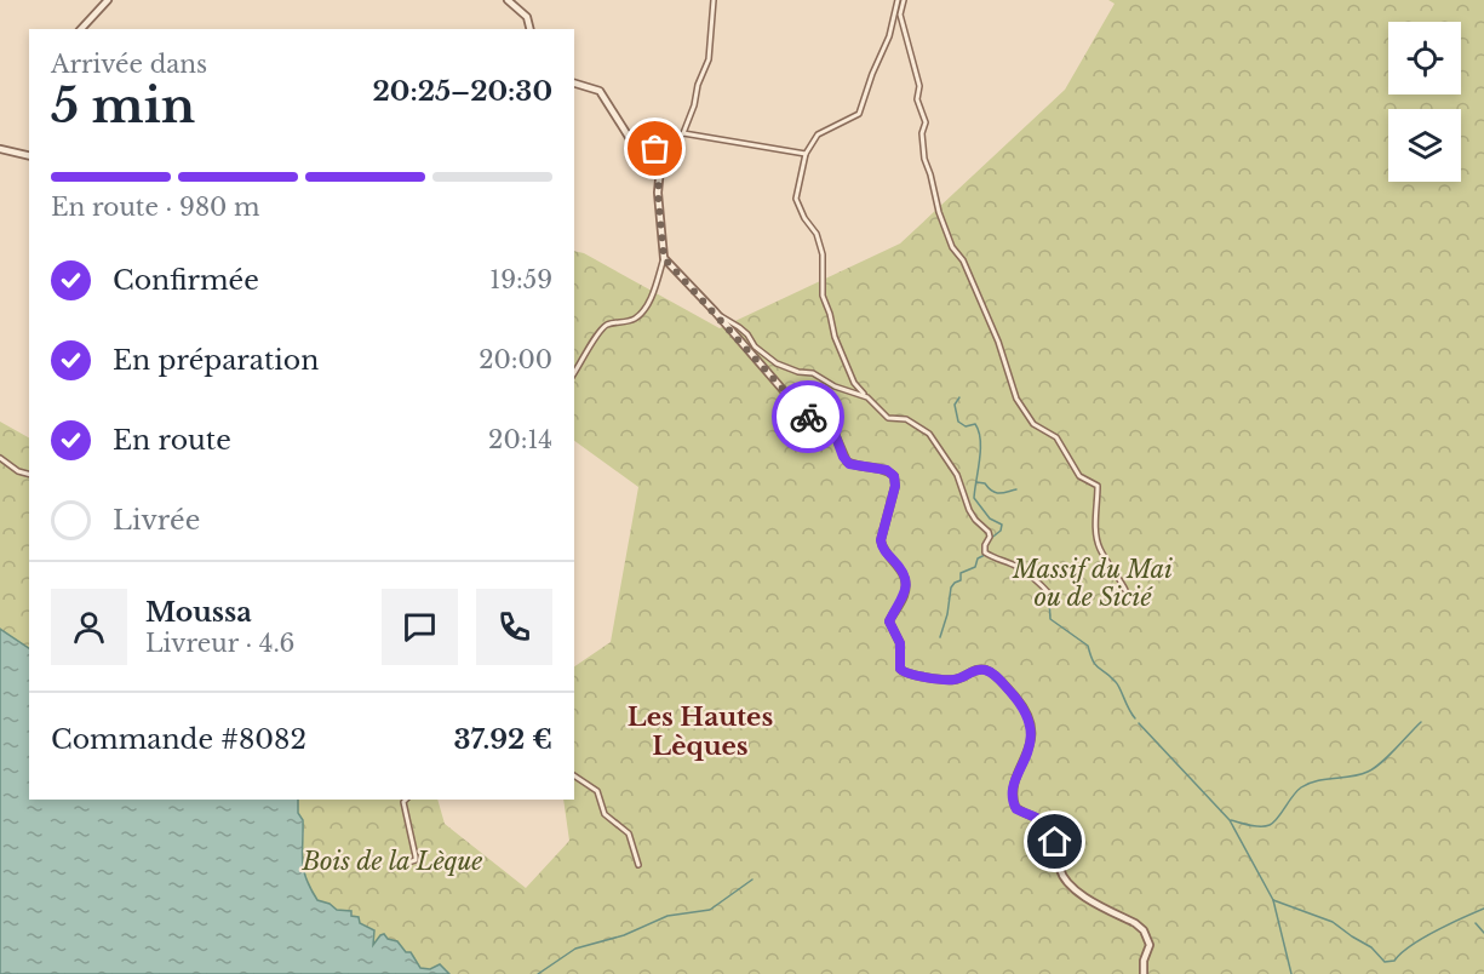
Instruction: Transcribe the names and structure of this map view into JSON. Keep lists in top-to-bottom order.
{
  "districts": ["Les Hautes Lèques"],
  "parks": ["Massif du Mai ou de Sicié", "Bois de la Lèque"],
  "page": {
    "heading": ["5 min", "Arrivée dans", "20:25–20:30"],
    "panel": [
      "Moussa",
      "Livreur · 4.6",
      "Commande #8082",
      "37.92 €"
    ],
    "bar": "En route · 980 m",
    "list": [
      ["Confirmée", "19:59"],
      ["En préparation", "20:00"],
      ["En route", "20:14"],
      "Livrée"
    ]
  }
}
